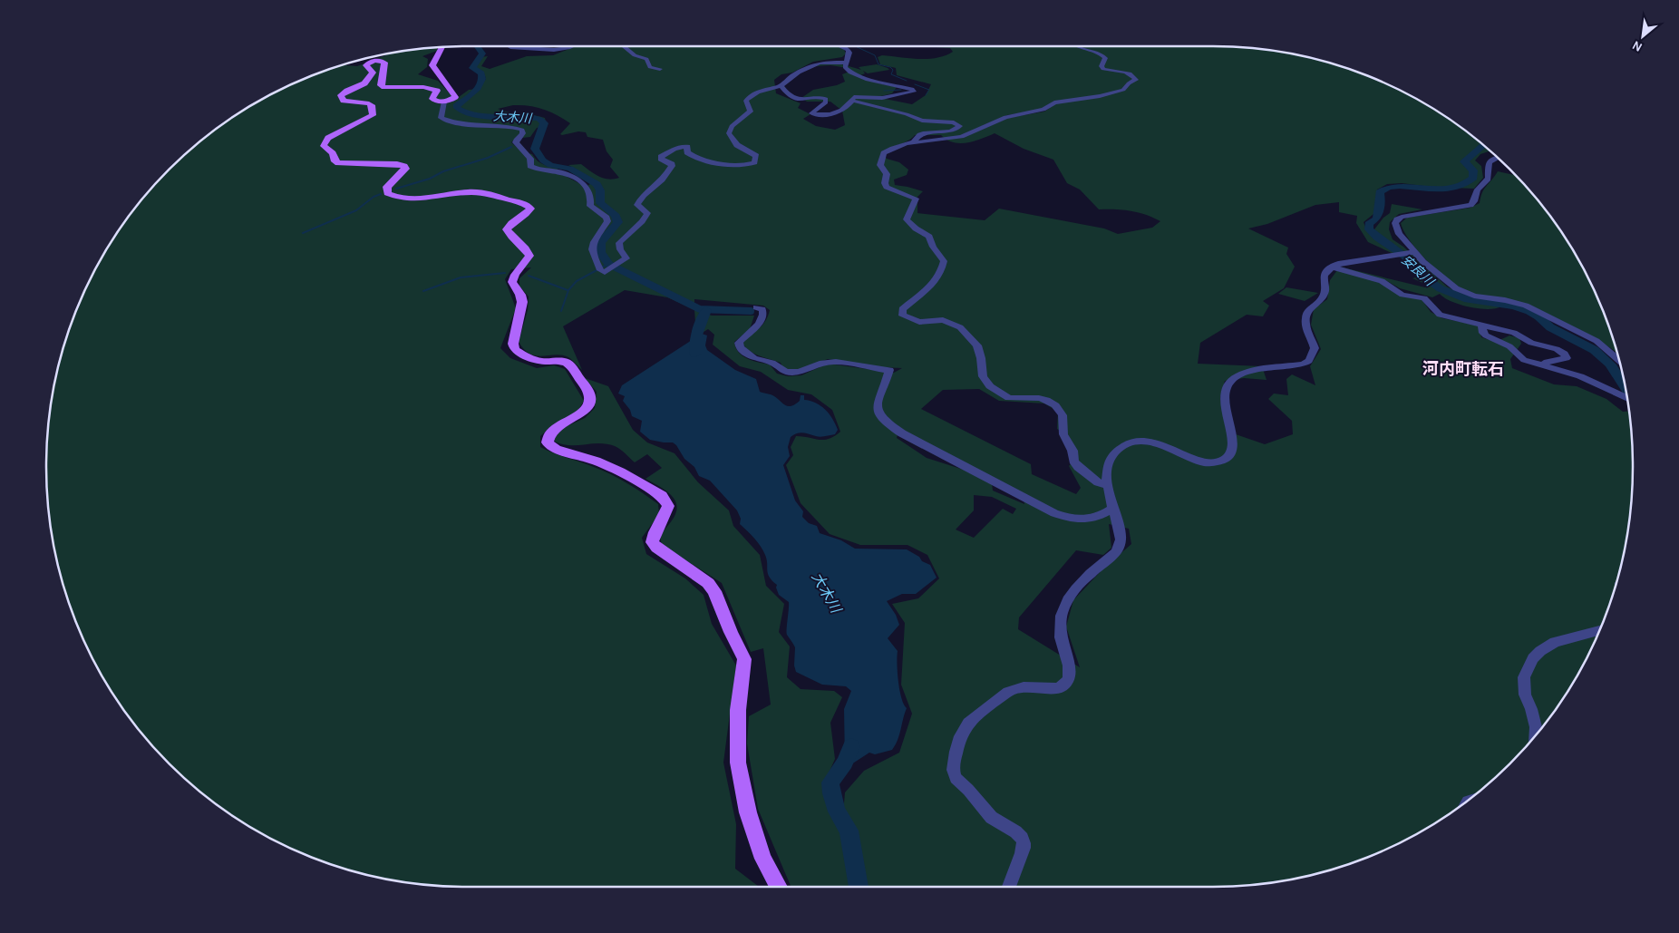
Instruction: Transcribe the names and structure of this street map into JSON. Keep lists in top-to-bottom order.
{
  "districts": ["河内町転石"],
  "water": ["大木川", "安良川"],
  "north": "bottom left"
}
